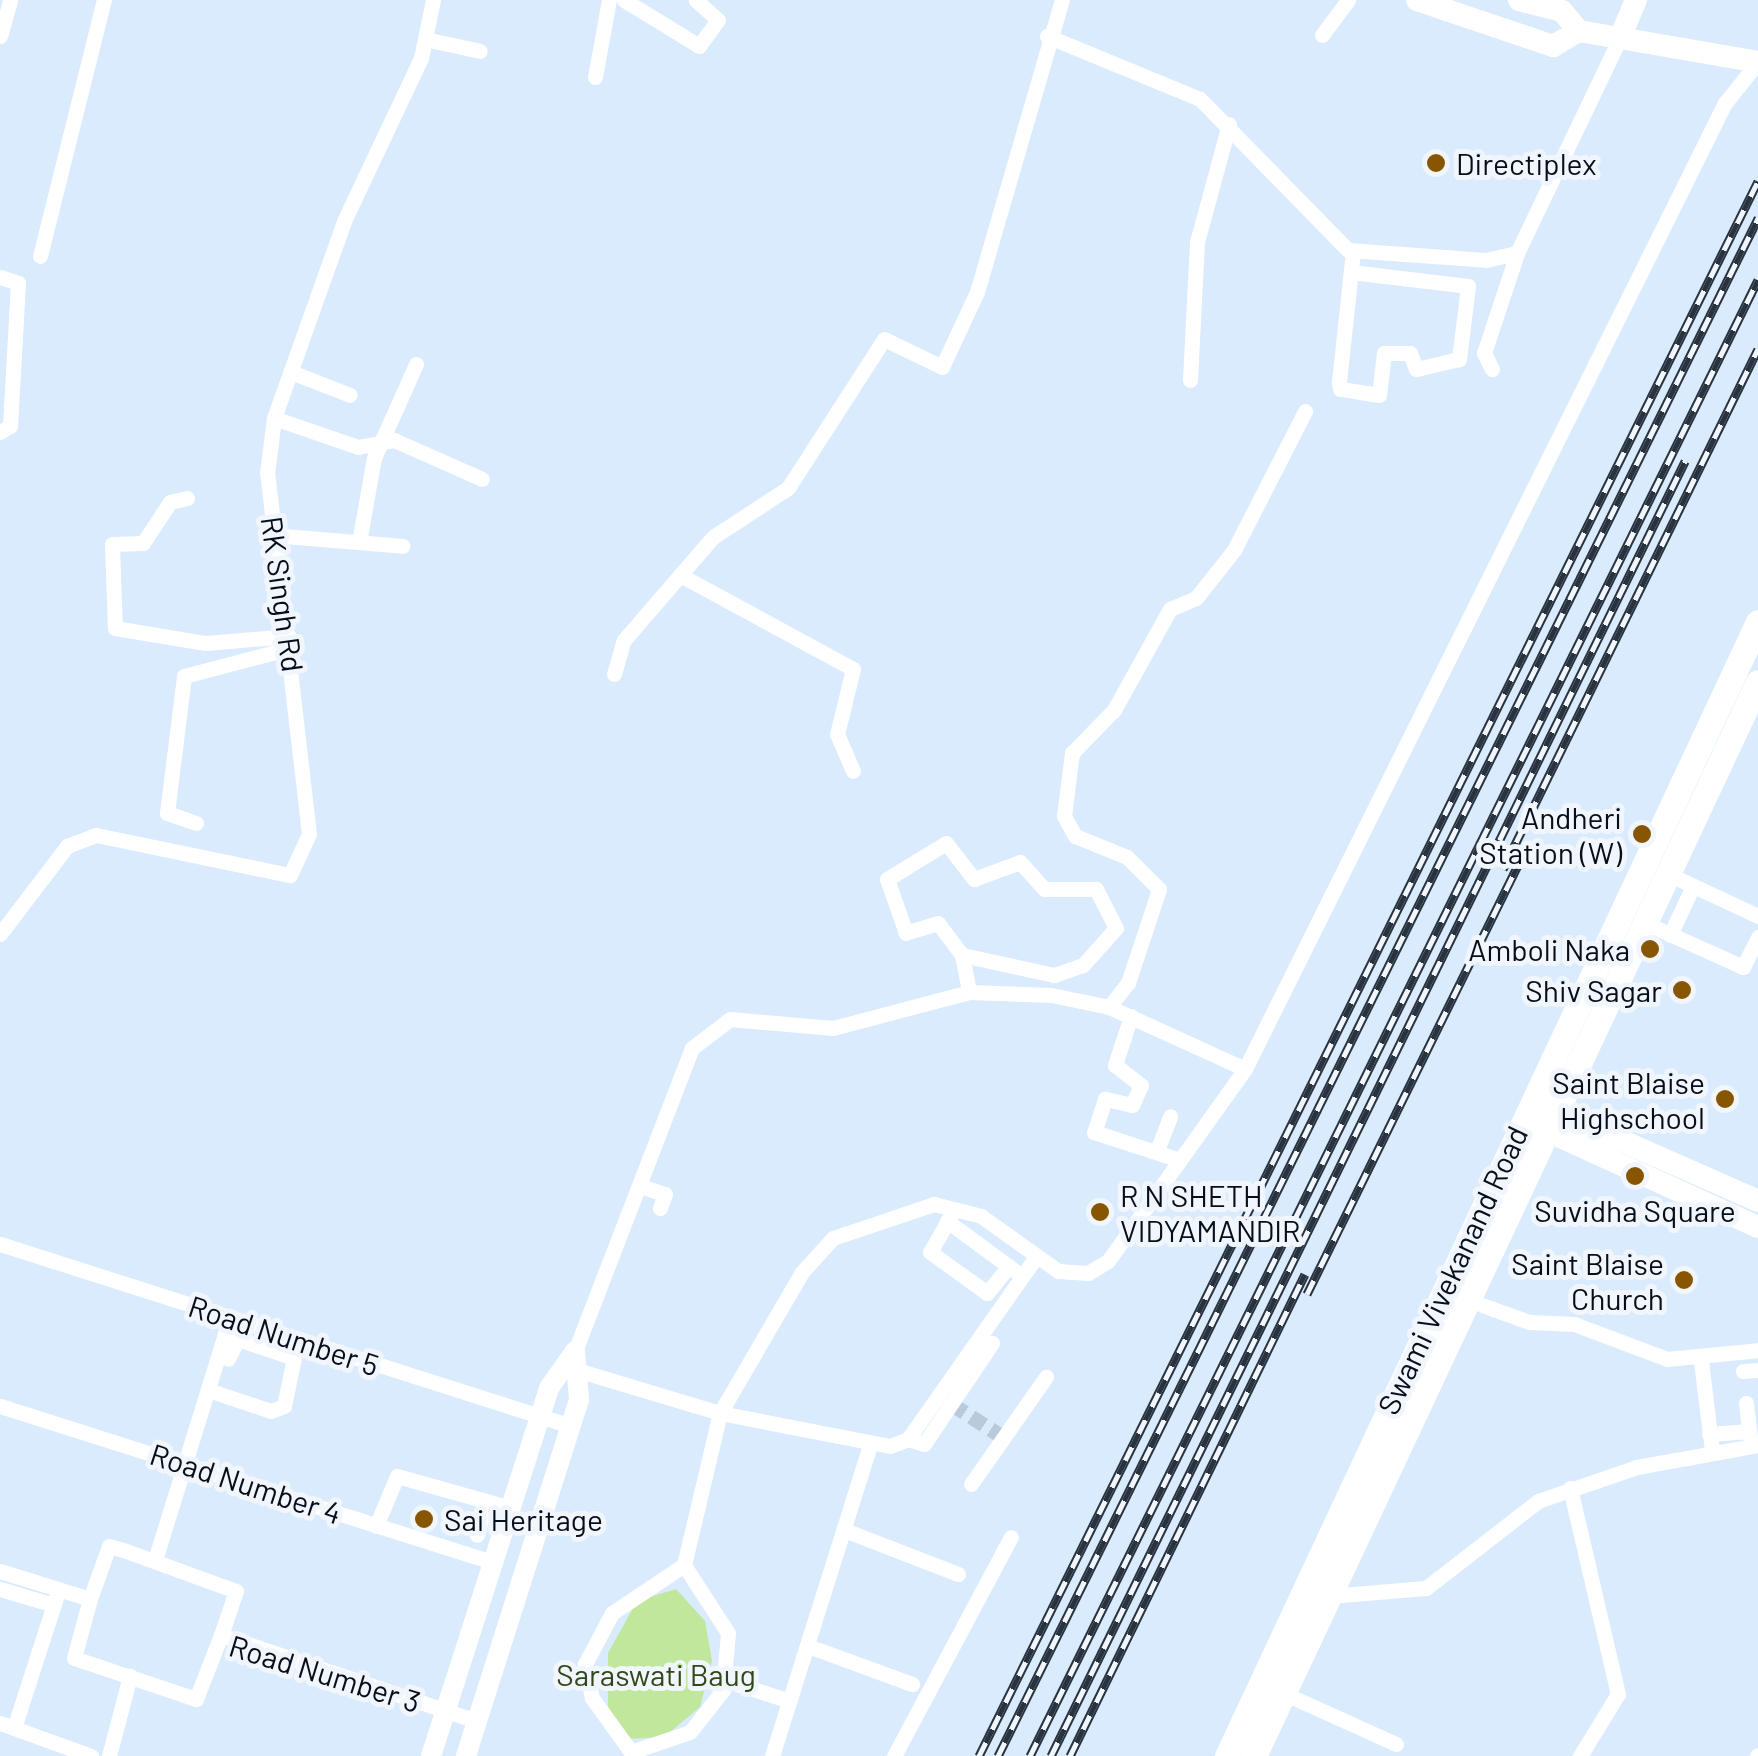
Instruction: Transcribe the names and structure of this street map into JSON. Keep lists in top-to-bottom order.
{
  "streets": {
    "main road": ["Swami Vivekanand Road"],
    "street": [
      "RK Singh Rd",
      "Road Number 5",
      "Road Number 4",
      "Road Number 3"
    ]
  },
  "parks": ["Saraswati Baug"],
  "places": [
    "Directiplex",
    "Andheri Station (W)",
    "Amboli Naka",
    "Shiv Sagar",
    "Saint Blaise Highschool",
    "Suvidha Square",
    "R N SHETH VIDYAMANDIR",
    "Saint Blaise Church",
    "Sai Heritage"
  ]
}
